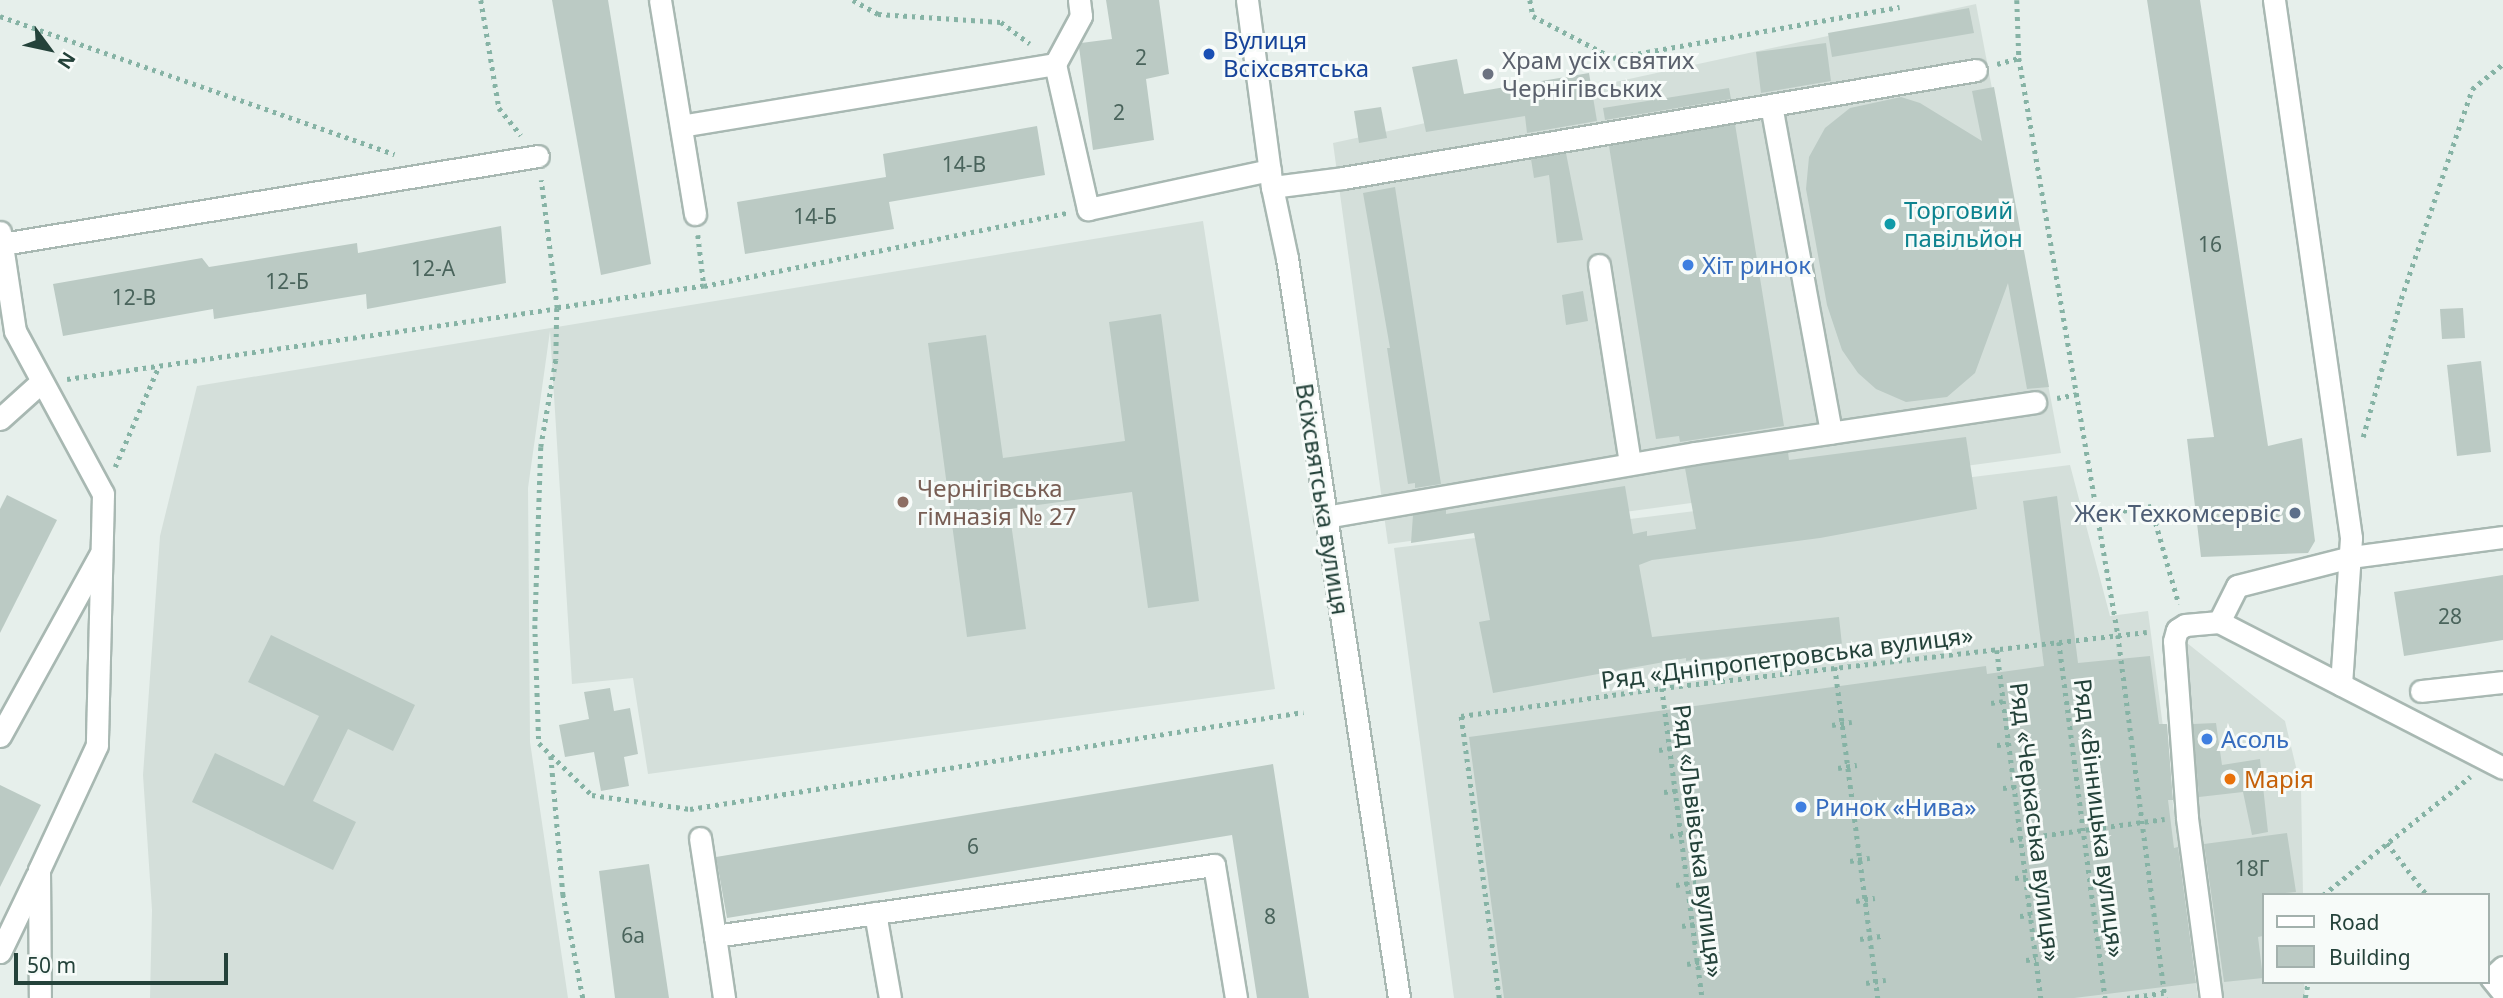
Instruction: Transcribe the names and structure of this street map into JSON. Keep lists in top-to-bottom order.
{
  "streets": {
    "street": ["Всіхсвятська вулиця"],
    "path": [
      "Ряд «Дніпропетровська вулиця»",
      "Ряд «Вінницька вулиця»",
      "Ряд «Черкаська вулиця»",
      "Ряд «Львівська вулиця»"
    ]
  },
  "crossings": [
    ["Ряд «Дніпропетровська вулиця»", "Ряд «Вінницька вулиця»"],
    ["Ряд «Дніпропетровська вулиця»", "Ряд «Черкаська вулиця»"],
    ["Ряд «Дніпропетровська вулиця»", "Ряд «Львівська вулиця»"]
  ],
  "places": [
    "Вулиця Всіхсвятська",
    "Храм усіх святих Чернігівських",
    "Торговий павільйон",
    "Хіт ринок",
    "Чернігівська гімназія № 27",
    "Жек Техкомсервіс",
    "Асоль",
    "Марія",
    "Ринок «Нива»"
  ],
  "house_numbers": [
    "2",
    "2",
    "14-В",
    "14-Б",
    "16",
    "12-А",
    "12-Б",
    "12-В",
    "28",
    "6",
    "18Г",
    "8",
    "6а"
  ],
  "legend": ["Road", "Building"],
  "scale_bar": "50 m",
  "north": "bottom right"
}
